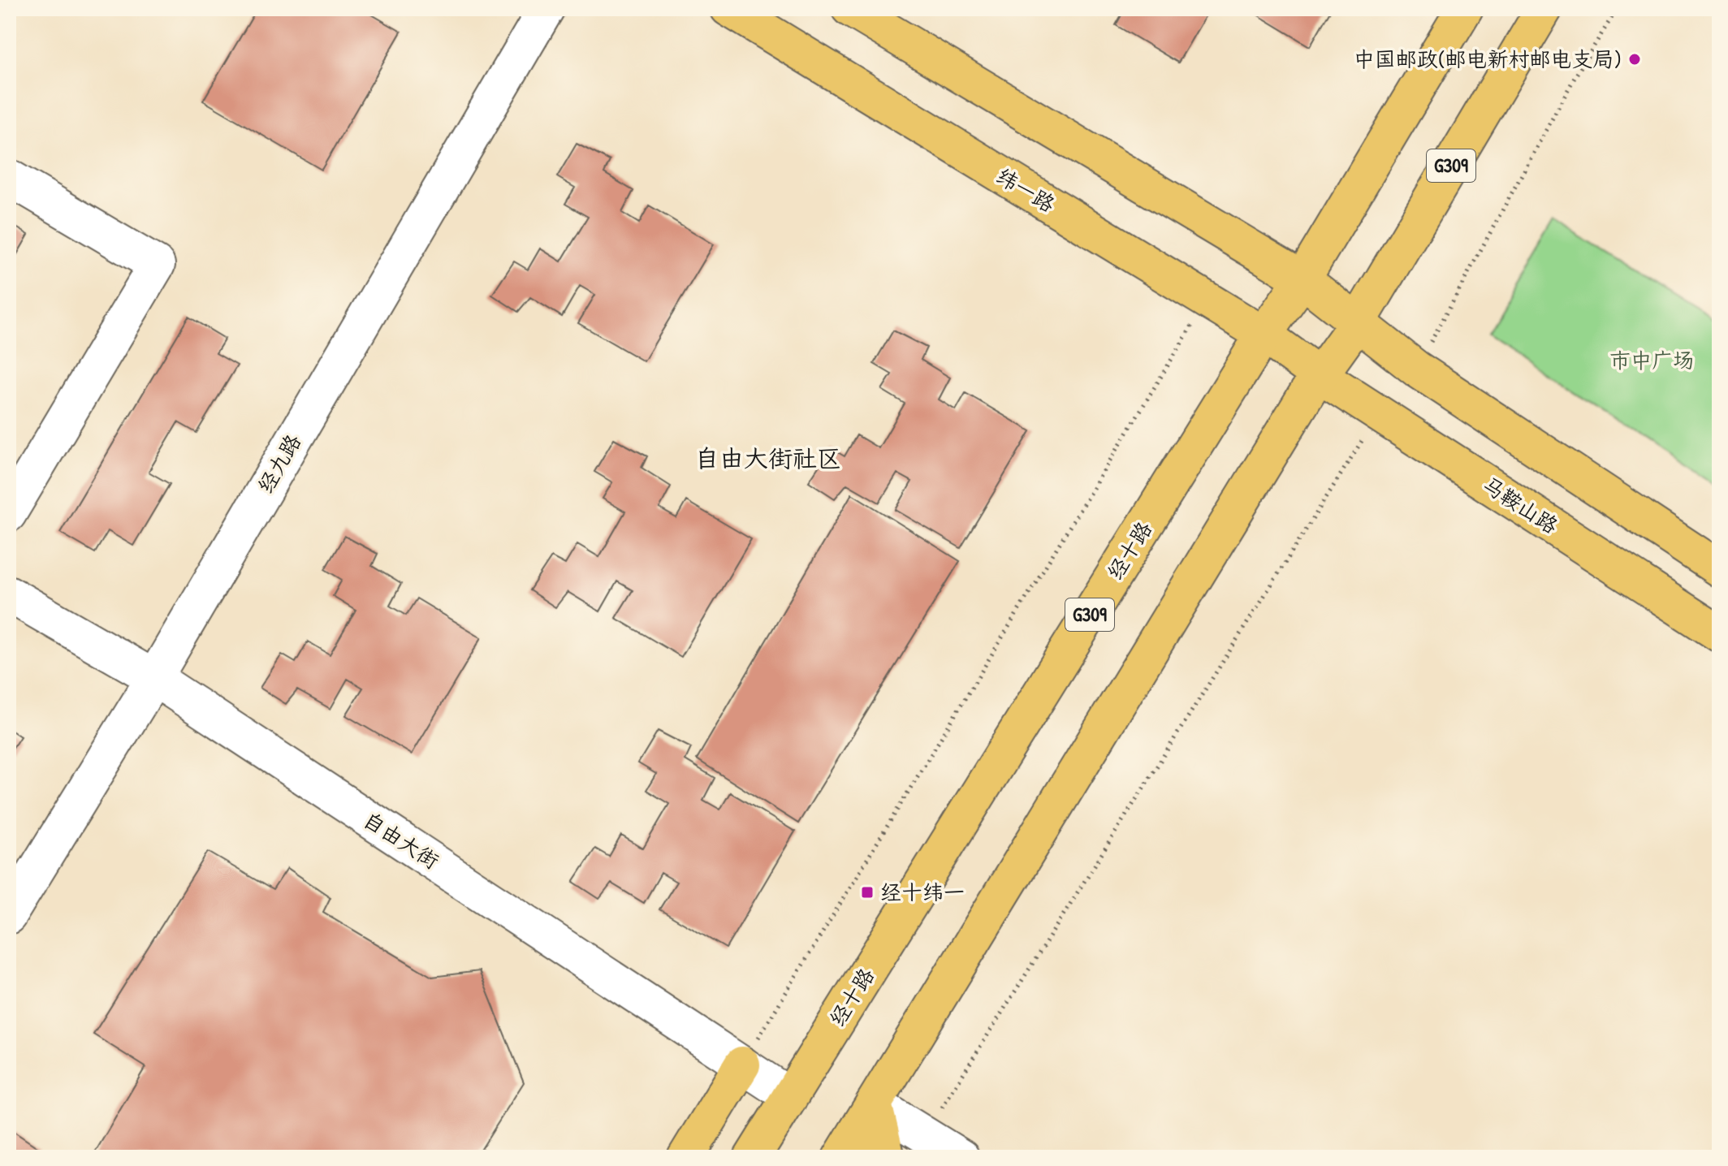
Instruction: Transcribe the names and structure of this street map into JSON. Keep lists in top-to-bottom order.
{
  "streets": {
    "main road": [
      "G309",
      "纬一路",
      "马鞍山路",
      "经十路"
    ],
    "street": ["经九路", "自由大街"]
  },
  "crossings": [
    ["G309", "纬一路"],
    ["G309", "马鞍山路"],
    ["纬一路", "马鞍山路"],
    ["纬一路", "经十路"],
    ["经九路", "自由大街"],
    ["经十路", "自由大街"]
  ],
  "districts": ["自由大街社区"],
  "parks": ["市中广场"],
  "places": {
    "other": ["中国邮政(邮电新村邮电支局)"],
    "transit": ["经十纬一"]
  }
}
